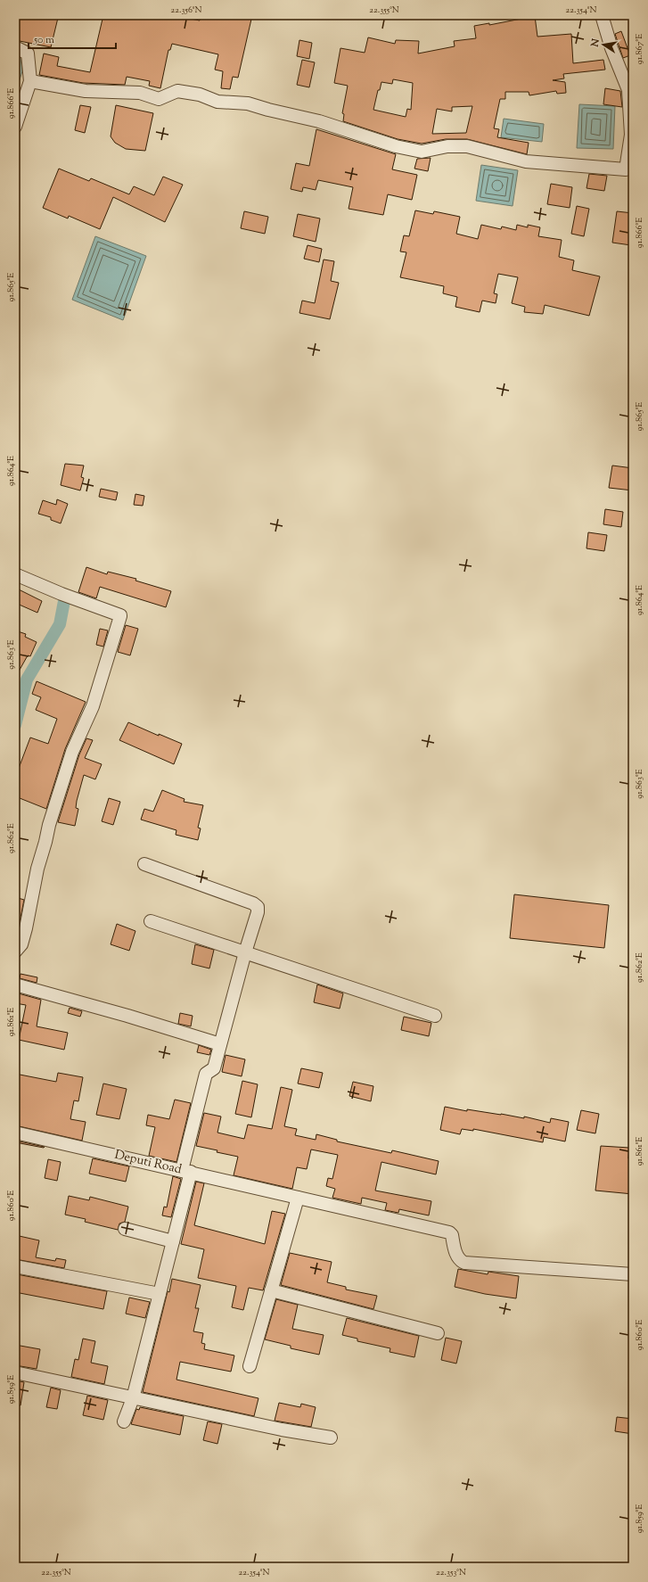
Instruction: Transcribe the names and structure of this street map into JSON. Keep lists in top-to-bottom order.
{
  "streets": {
    "street": ["Deputi Road"]
  },
  "scale_bar": "50 m",
  "north": "left",
  "coordinates": [
    "22.356°N",
    "22.355°N",
    "22.354°N",
    "91.867°E",
    "91.866°E",
    "91.865°E",
    "91.864°E",
    "91.863°E",
    "91.862°E",
    "91.861°E",
    "91.860°E",
    "91.859°E",
    "22.353°N"
  ]
}
